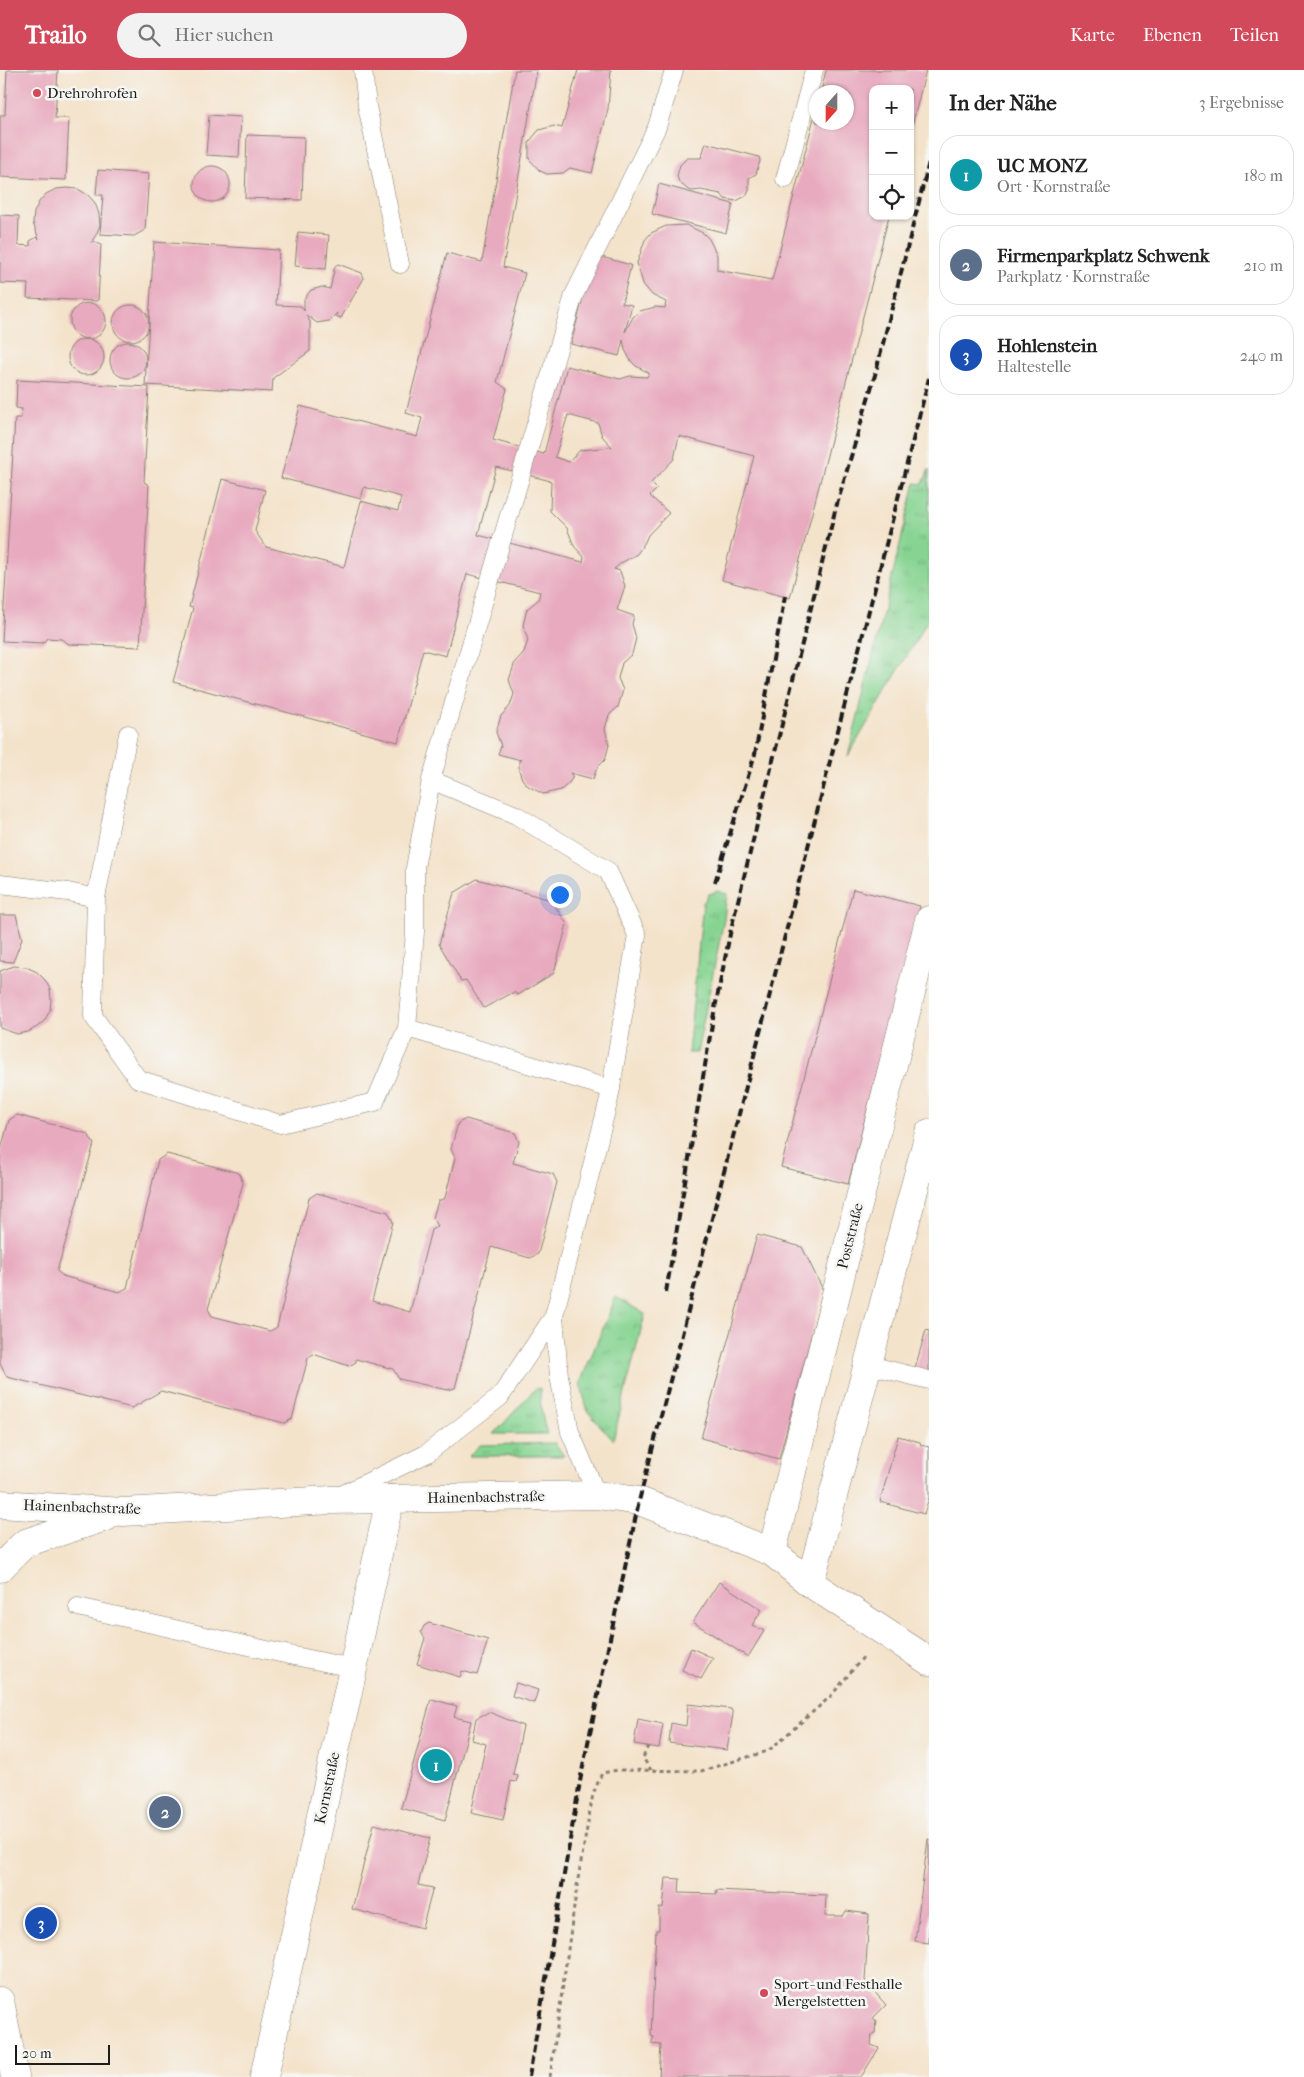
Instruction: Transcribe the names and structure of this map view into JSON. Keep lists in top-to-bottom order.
{
  "streets": {
    "street": ["Poststraße", "Hainenbachstraße", "Kornstraße"]
  },
  "crossings": [
    ["Poststraße", "Hainenbachstraße"],
    ["Hainenbachstraße", "Kornstraße"]
  ],
  "places": ["Drehrohrofen", "Sport- und Festhalle Mergelstetten"],
  "scale_bar": "20 m",
  "north": "bottom",
  "page": {
    "header": "Trailo",
    "search": "Hier suchen",
    "nav": ["Karte", "Ebenen", "Teilen"],
    "heading": ["In der Nähe", "3 Ergebnisse"],
    "map_buttons": ["+", "−"],
    "list": [
      {
        "mark": "1",
        "name": "UC MONZ",
        "note": "Ort · Kornstraße",
        "value": "180 m"
      },
      {
        "mark": "2",
        "name": "Firmenparkplatz Schwenk",
        "note": "Parkplatz · Kornstraße",
        "value": "210 m"
      },
      {
        "mark": "3",
        "name": "Hohlenstein",
        "note": "Haltestelle",
        "value": "240 m"
      }
    ],
    "pins": ["1", "2", "3"],
    "scale": "20 m"
  }
}
